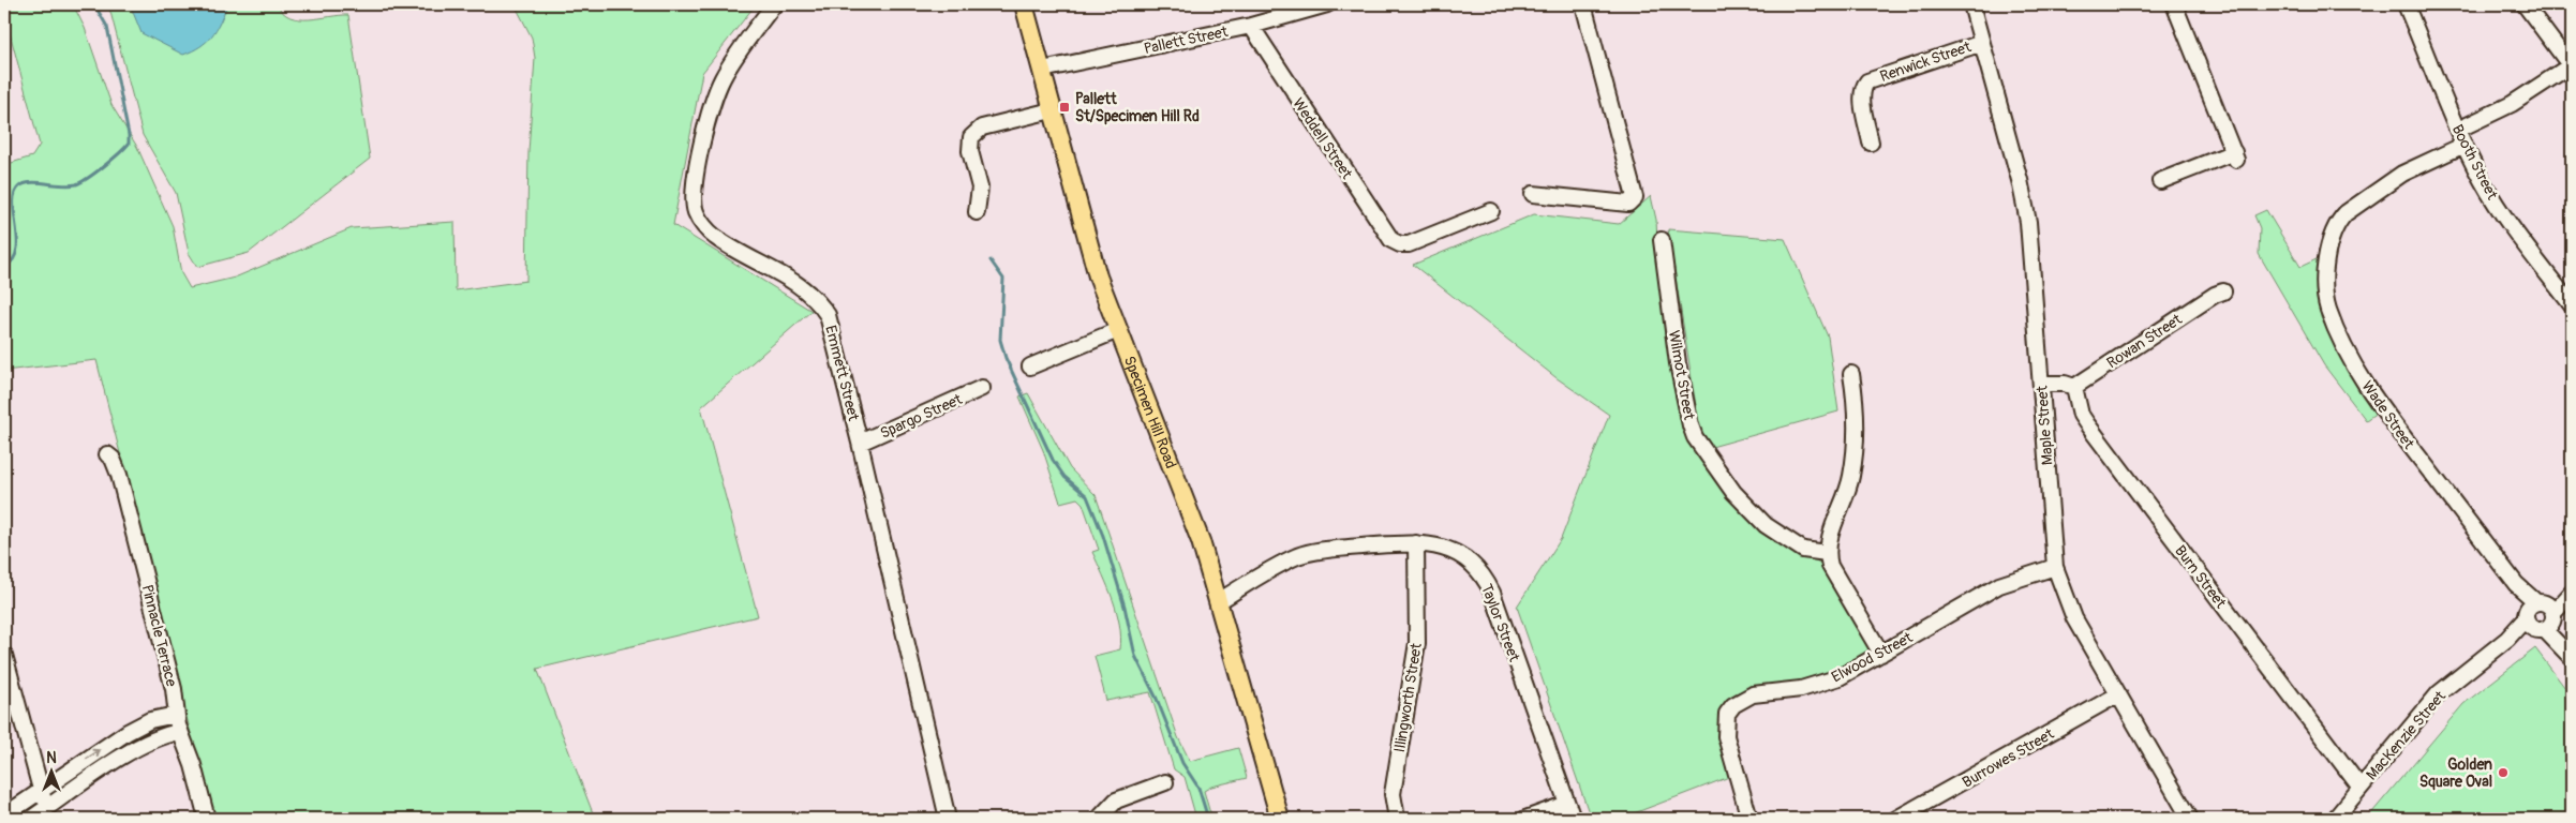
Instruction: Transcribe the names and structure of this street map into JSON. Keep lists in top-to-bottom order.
{
  "streets": {
    "main road": ["Specimen Hill Road"],
    "street": [
      "Pallett Street",
      "Renwick Street",
      "Weddell Street",
      "Booth Street",
      "Rowan Street",
      "Emmett Street",
      "Wilmot Street",
      "Wade Street",
      "Spargo Street",
      "Maple Street",
      "Burn Street",
      "Taylor Street",
      "Pinnacle Terrace",
      "Elwood Street",
      "Illingworth Street",
      "MacKenzie Street",
      "Burrowes Street"
    ]
  },
  "crossings": [
    ["Pallett Street", "Weddell Street"],
    ["Pallett Street", "Specimen Hill Road"],
    ["Renwick Street", "Maple Street"],
    ["Booth Street", "Wade Street"],
    ["Rowan Street", "Burn Street"],
    ["Emmett Street", "Spargo Street"],
    ["Specimen Hill Road", "Taylor Street"],
    ["Wade Street", "MacKenzie Street"],
    ["Maple Street", "Elwood Street"],
    ["Maple Street", "Burrowes Street"],
    ["Burn Street", "MacKenzie Street"],
    ["Taylor Street", "Illingworth Street"]
  ],
  "places": {
    "transit": ["Pallett St/Specimen Hill Rd"],
    "other": ["Golden Square Oval"]
  },
  "north": "top"
}
